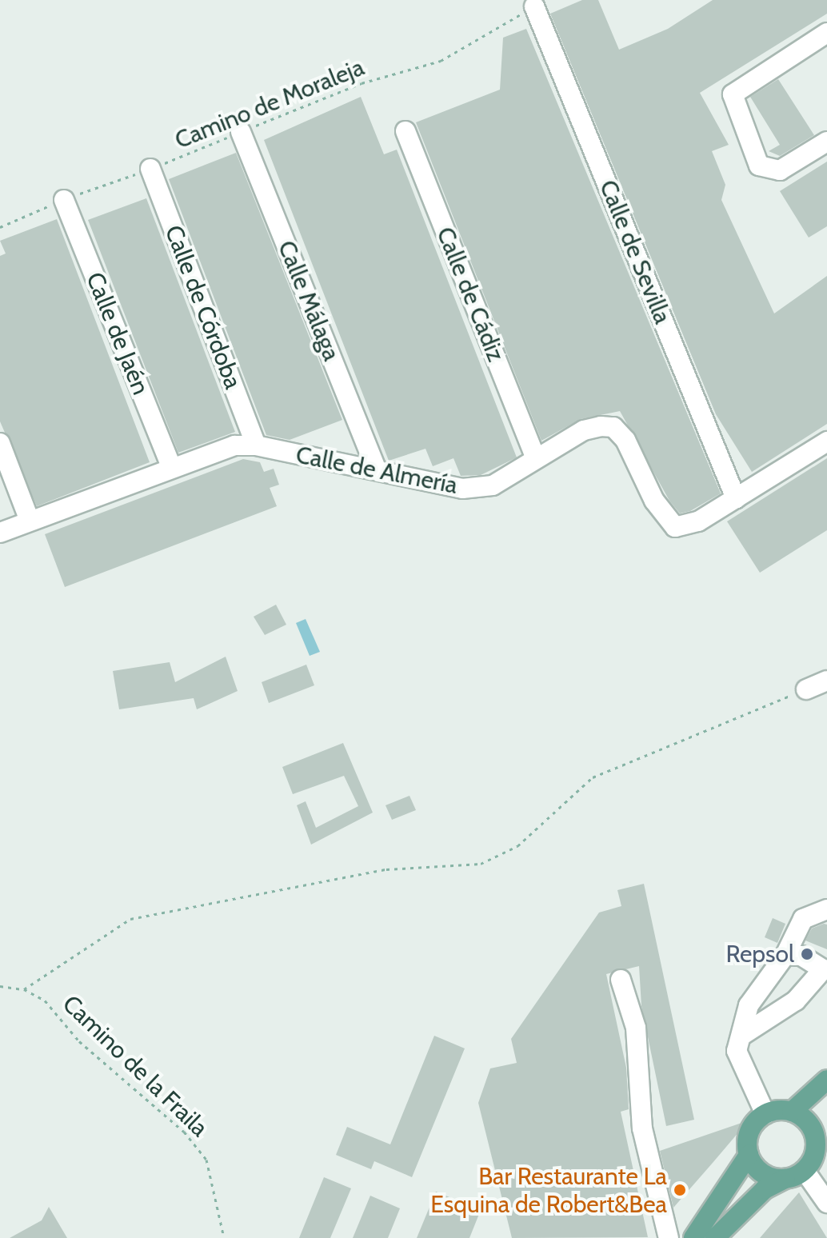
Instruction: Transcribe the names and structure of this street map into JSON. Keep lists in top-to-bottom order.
{
  "streets": {
    "street": [
      "Calle de Sevilla",
      "Calle de Cádiz",
      "Calle Málaga",
      "Calle de Córdoba",
      "Calle de Jaén",
      "Calle de Almería"
    ],
    "path": ["Camino de Moraleja", "Camino de la Fraila"]
  },
  "crossings": [
    ["Camino de Moraleja", "Calle de Sevilla"],
    ["Camino de Moraleja", "Calle Málaga"],
    ["Camino de Moraleja", "Calle de Córdoba"],
    ["Camino de Moraleja", "Calle de Jaén"],
    ["Calle de Sevilla", "Calle de Almería"],
    ["Calle de Cádiz", "Calle de Almería"],
    ["Calle Málaga", "Calle de Almería"],
    ["Calle de Córdoba", "Calle de Almería"],
    ["Calle de Jaén", "Calle de Almería"]
  ],
  "places": ["Repsol", "Bar Restaurante La Esquina de Robert&Bea"]
}
